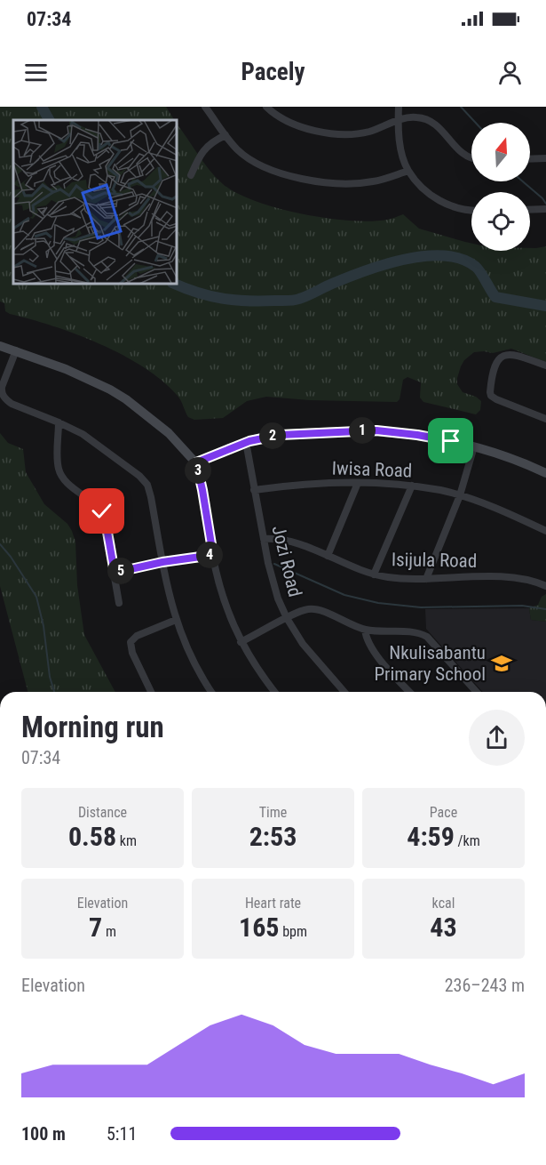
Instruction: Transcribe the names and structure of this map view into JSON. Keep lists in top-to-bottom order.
{
  "streets": {
    "street": ["Iwisa Road", "Isijula Road", "Jozi Road"]
  },
  "crossings": [
    ["Iwisa Road", "Jozi Road"],
    ["Isijula Road", "Jozi Road"]
  ],
  "places": {
    "school or university": ["Nkulisabantu Primary School"]
  },
  "north": "top",
  "page": {
    "status": "07:34",
    "header": "Pacely",
    "pins": [
      "1",
      "2",
      "3",
      "4",
      "5"
    ],
    "heading": ["Morning run", "07:34"],
    "stats": [
      ["Distance", "0.58 km"],
      ["Time", "2:53"],
      ["Pace", "4:59 /km"],
      ["Elevation", "7 m"],
      ["Heart rate", "165 bpm"],
      ["kcal", "43"]
    ],
    "chart": ["Elevation", "236–243 m"],
    "list": [
      {
        "name": "100 m",
        "note": "5:11"
      }
    ]
  }
}
